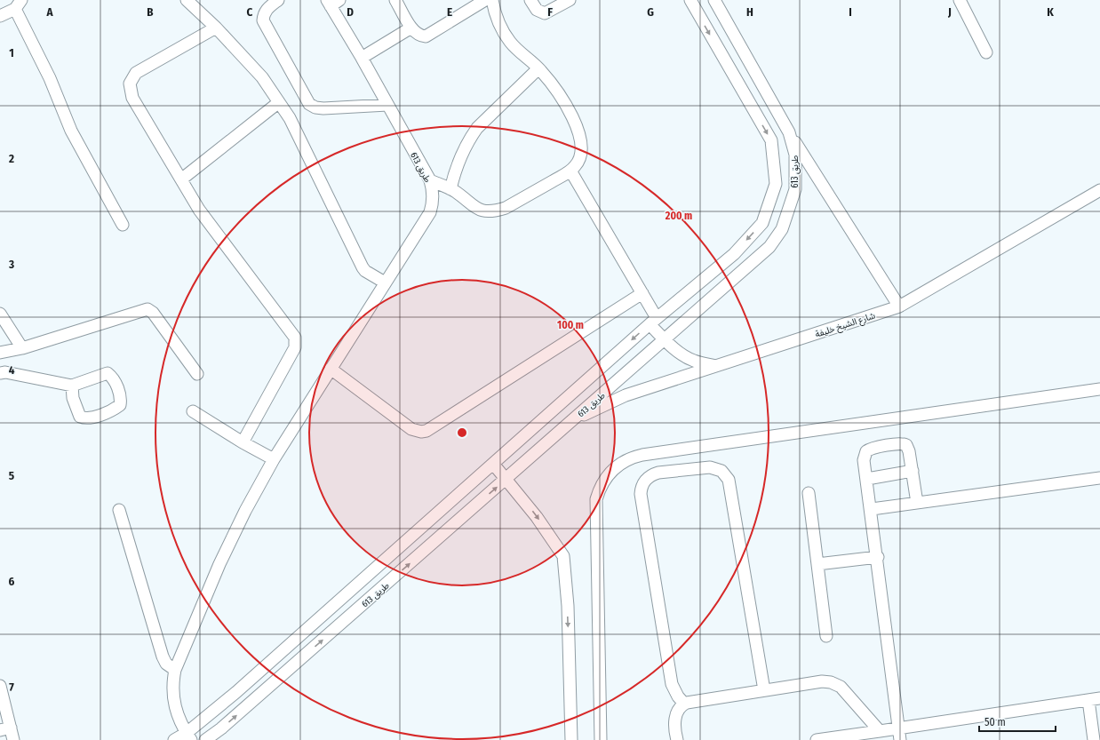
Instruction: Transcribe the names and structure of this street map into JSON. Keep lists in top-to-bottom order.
{
  "streets": {
    "street": ["طريق 613", "شارع الشيخ خليفة"]
  },
  "crossings": [
    ["طريق 613", "شارع الشيخ خليفة"]
  ],
  "scale_bar": "50 m",
  "grid": {
    "columns": [
      "A",
      "B",
      "C",
      "D",
      "E",
      "F",
      "G",
      "H",
      "I",
      "J",
      "K"
    ],
    "rows": [
      "1",
      "2",
      "3",
      "4",
      "5",
      "6",
      "7"
    ]
  },
  "rings": ["200 m", "100 m"]
}
